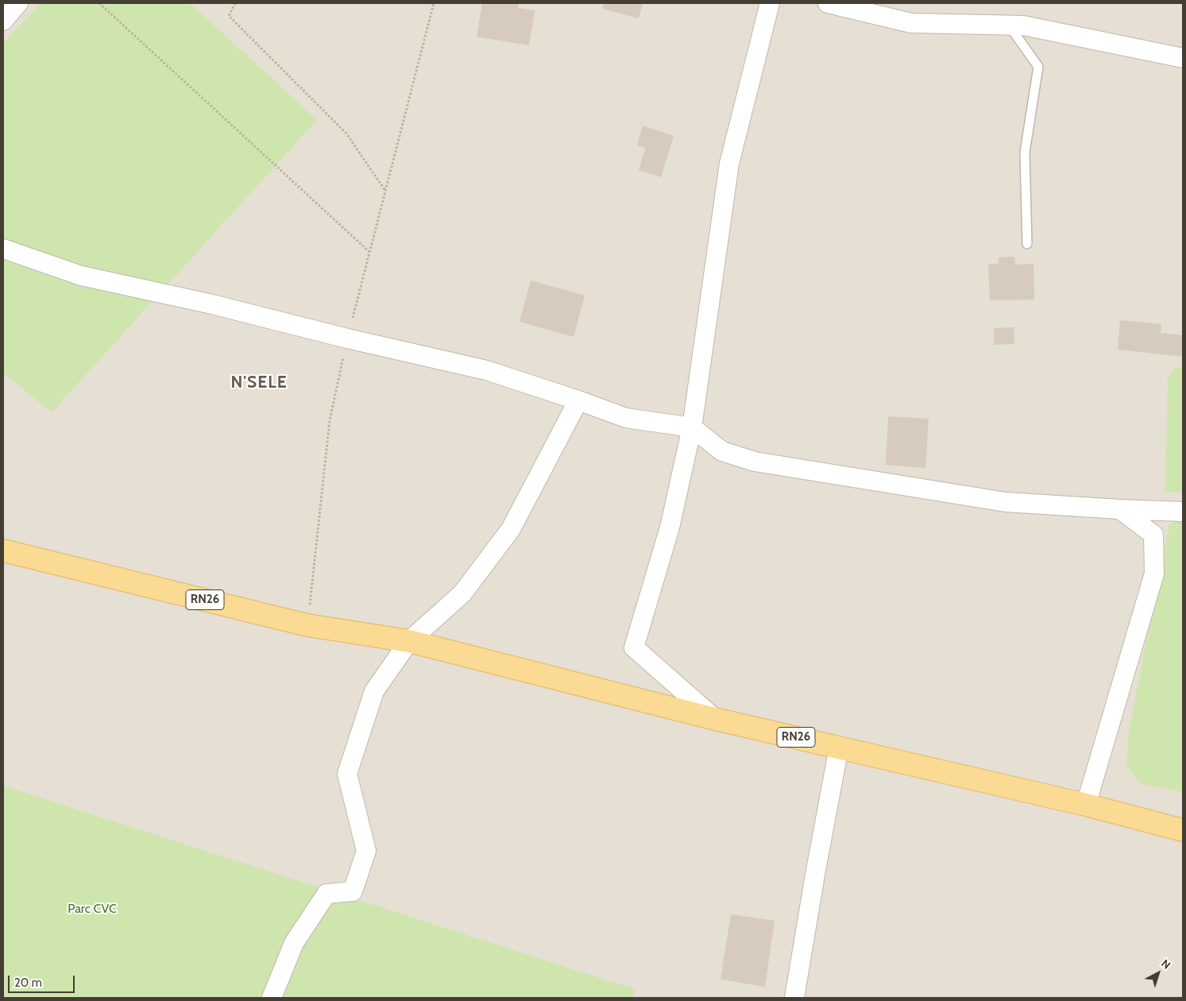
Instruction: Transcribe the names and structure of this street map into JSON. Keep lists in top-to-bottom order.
{
  "streets": {
    "main road": ["RN26"]
  },
  "districts": ["N'SELE"],
  "parks": ["Parc CVC"],
  "scale_bar": "20 m",
  "north": "top right"
}
